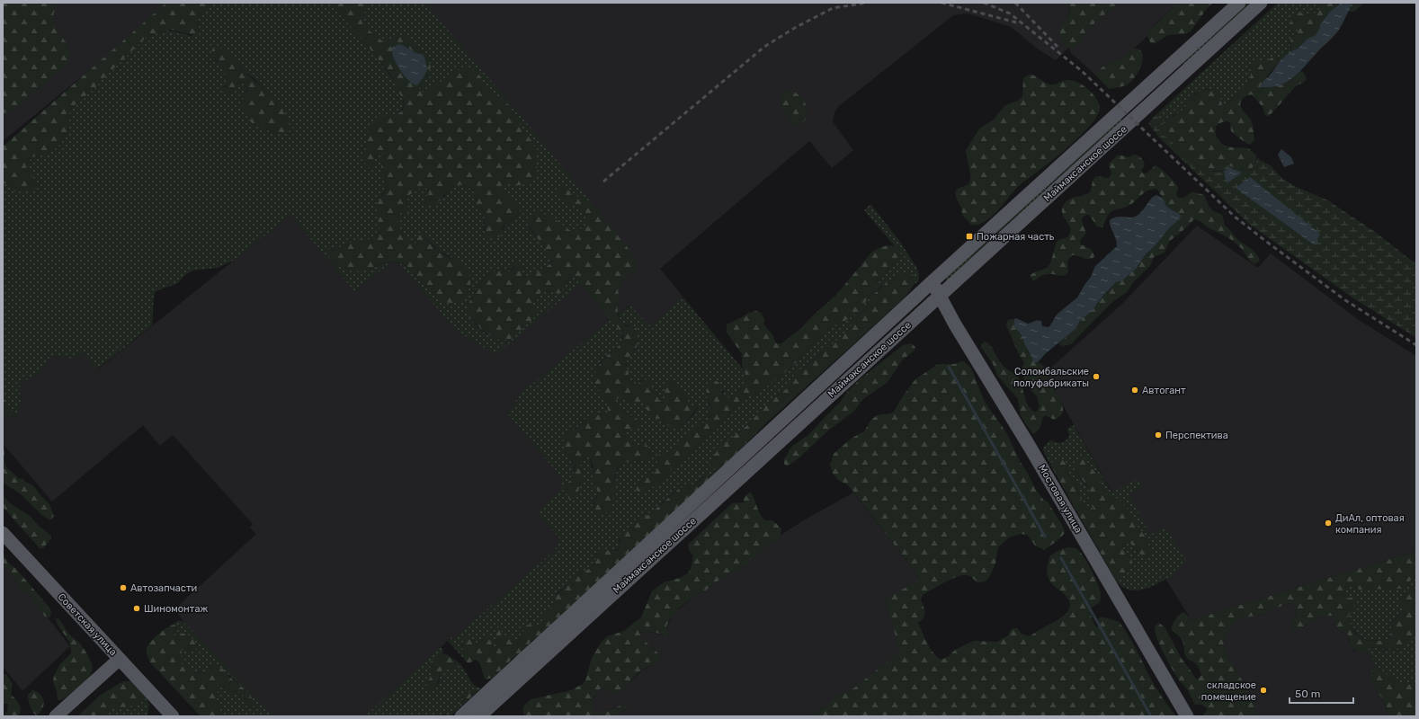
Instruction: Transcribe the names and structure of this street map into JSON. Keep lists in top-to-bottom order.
{
  "streets": {
    "main road": ["Маймаксанское шоссе", "Мостовая улица", "Советская улица"]
  },
  "crossings": [
    ["Маймаксанское шоссе", "Мостовая улица"]
  ],
  "places": {
    "transit": ["Пожарная часть"],
    "other": [
      "Соломбальские полуфабрикаты",
      "Автогант",
      "Перспектива",
      "ДиАл, оптовая компания",
      "Автозапчасти",
      "Шиномонтаж",
      "складское помещение"
    ]
  },
  "scale_bar": "50 m"
}
